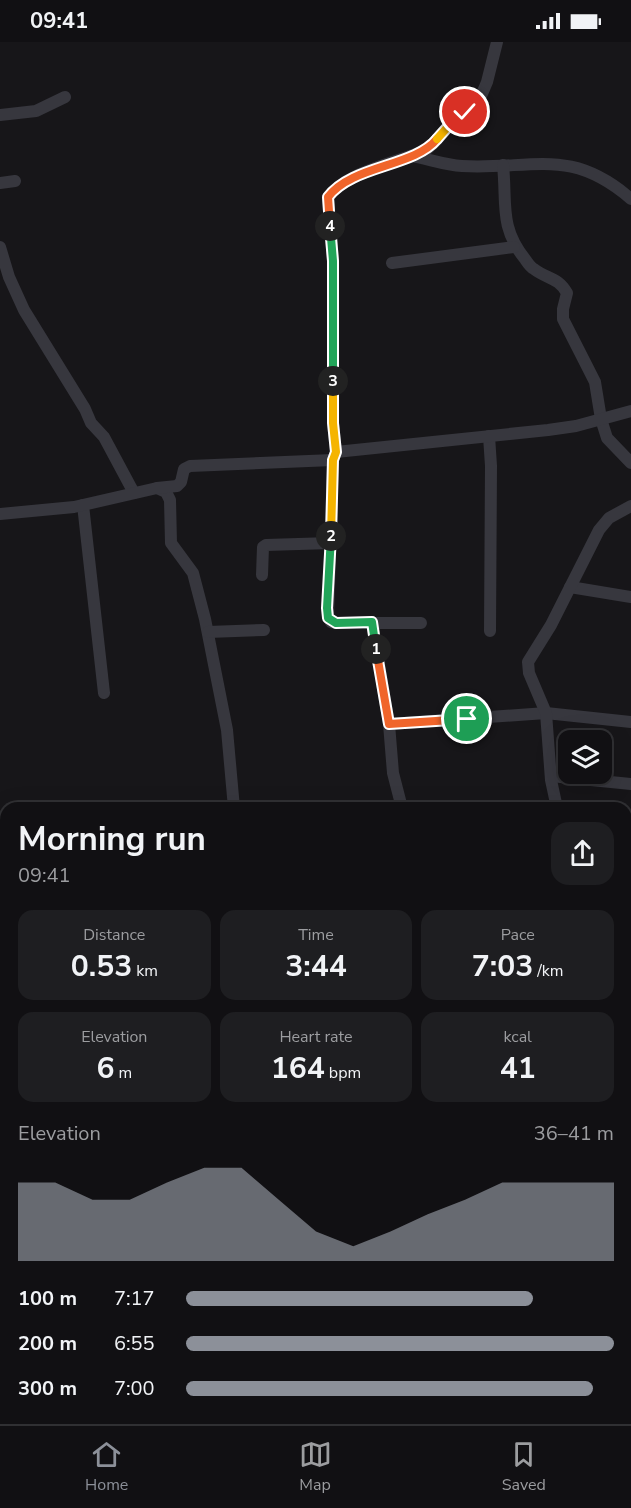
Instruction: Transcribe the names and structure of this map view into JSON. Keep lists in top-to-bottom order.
{
  "page": {
    "status": "09:41",
    "pins": [
      "4",
      "3",
      "2",
      "1"
    ],
    "heading": ["Morning run", "09:41"],
    "stats": [
      ["Distance", "0.53 km"],
      ["Time", "3:44"],
      ["Pace", "7:03 /km"],
      ["Elevation", "6 m"],
      ["Heart rate", "164 bpm"],
      ["kcal", "41"]
    ],
    "chart": ["Elevation", "36–41 m"],
    "list": [
      {
        "name": "100 m",
        "note": "7:17"
      },
      {
        "name": "200 m",
        "note": "6:55"
      },
      {
        "name": "300 m",
        "note": "7:00"
      }
    ],
    "tabs": ["Home", "Map", "Saved"]
  }
}
